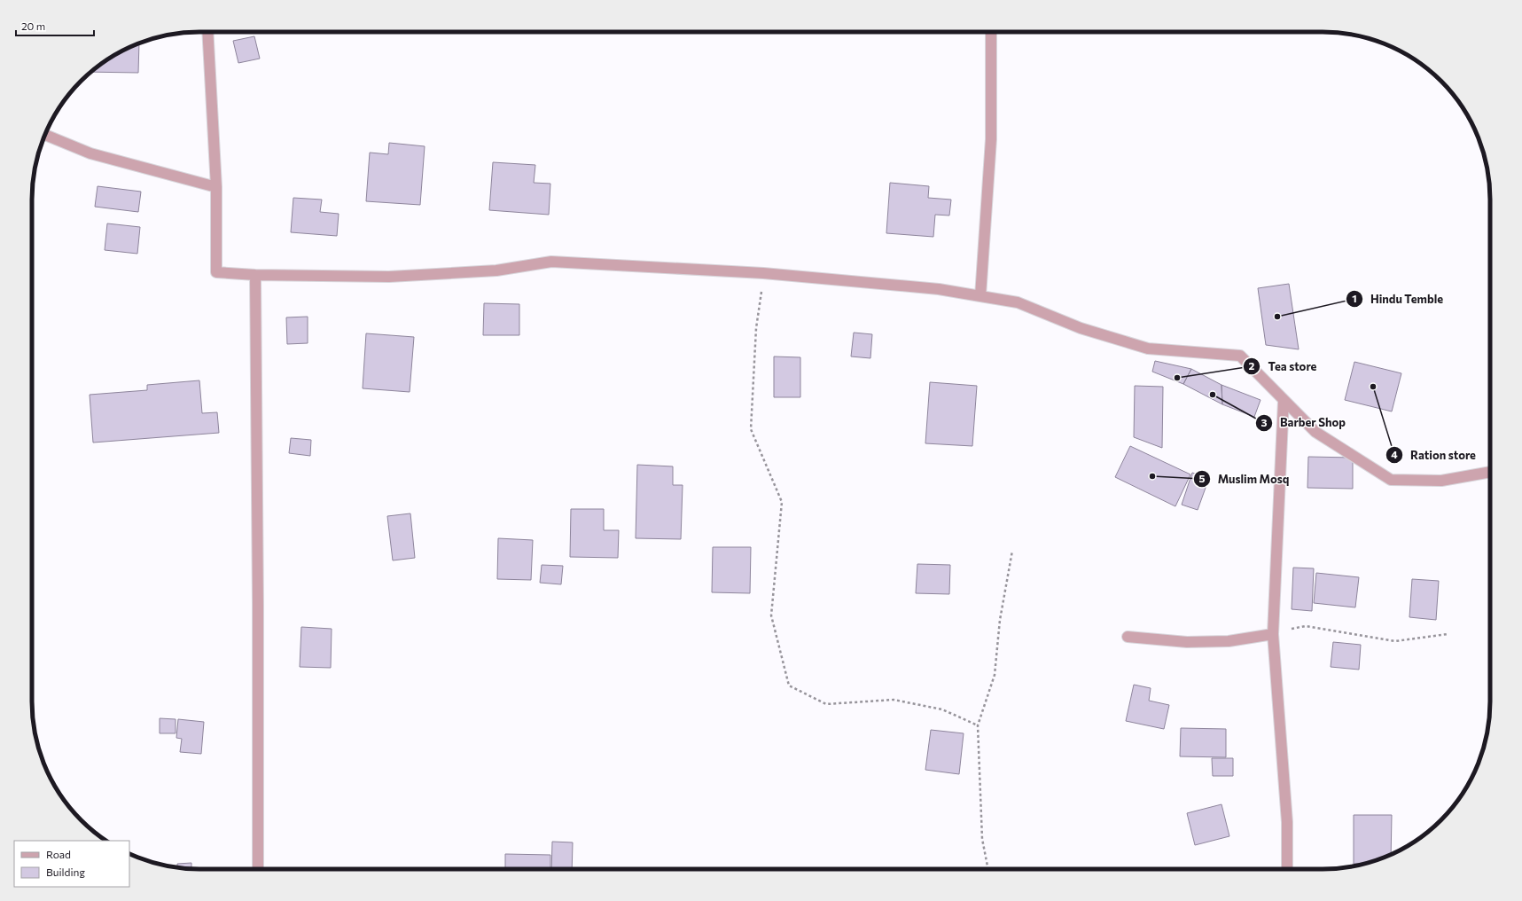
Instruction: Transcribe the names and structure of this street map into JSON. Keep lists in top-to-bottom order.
{
  "places": [
    "Hindu Temble",
    "Tea store",
    "Ration store",
    "Barber Shop",
    "Muslim Mosq"
  ],
  "legend": ["Road", "Building"],
  "scale_bar": "20 m"
}
